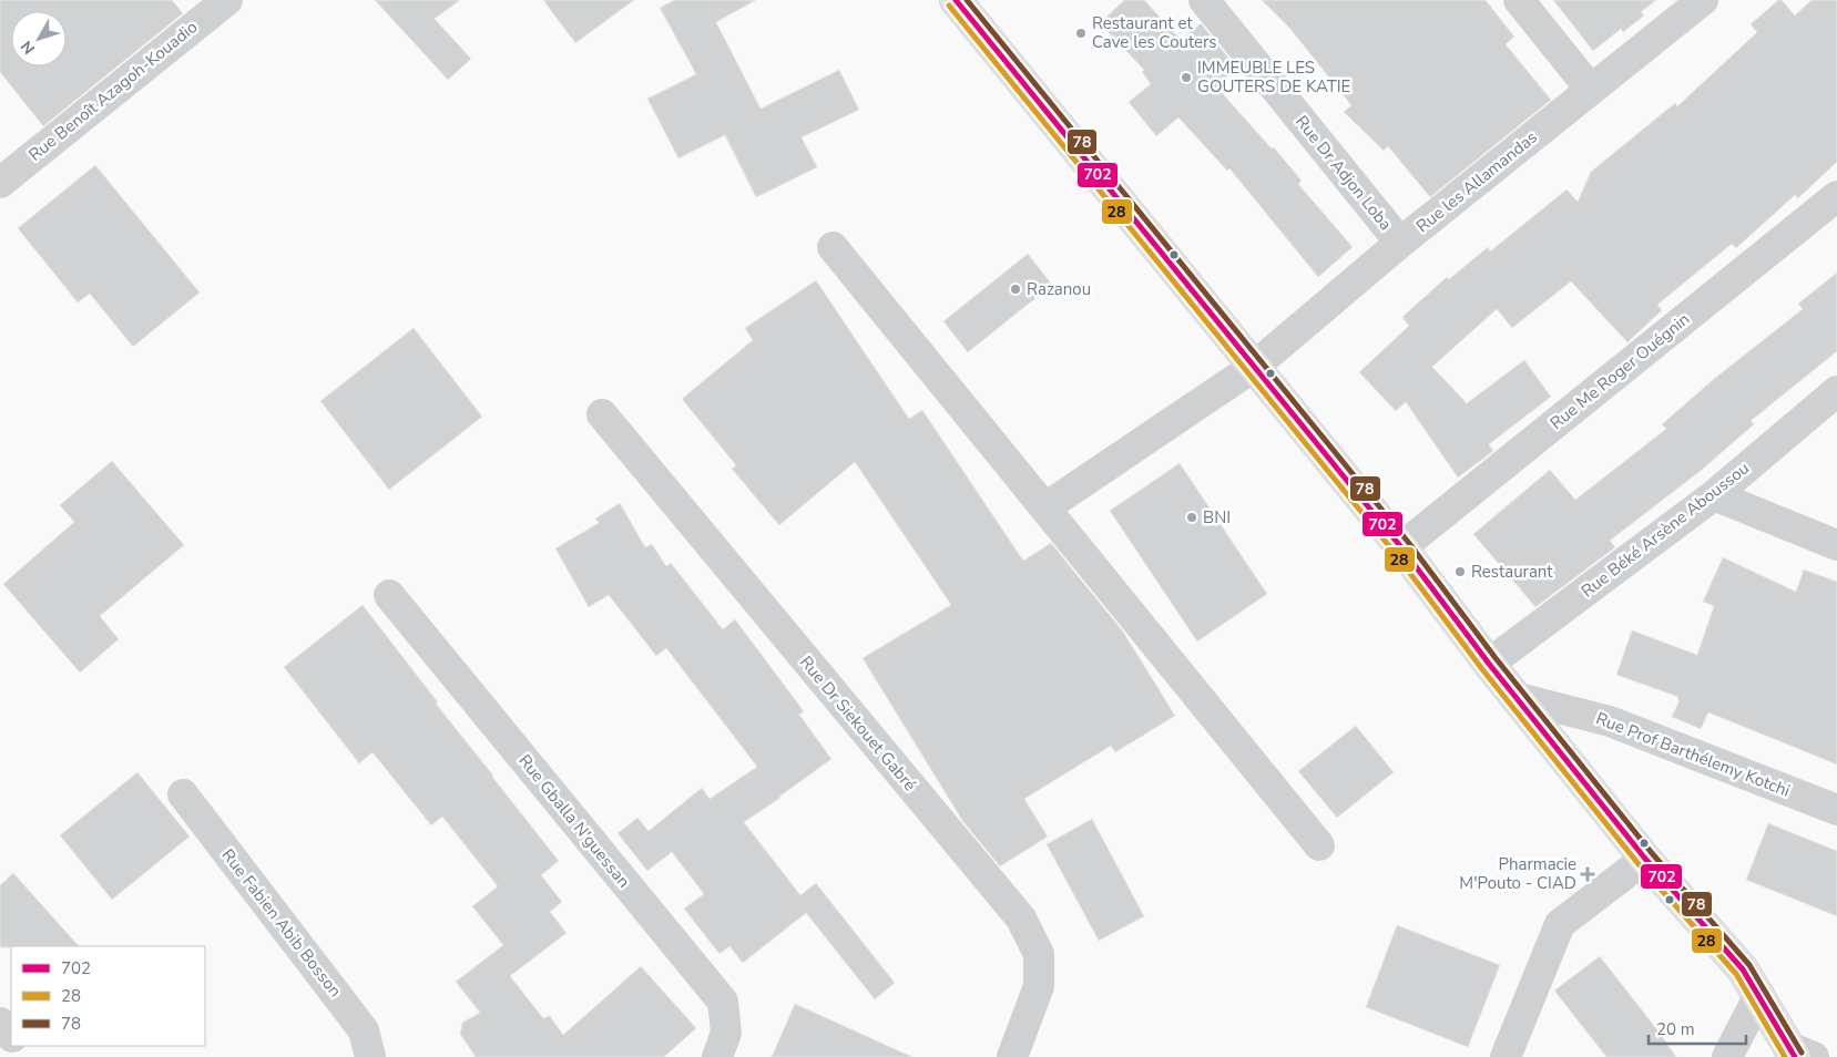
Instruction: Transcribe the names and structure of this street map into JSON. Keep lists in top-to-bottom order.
{
  "streets": {
    "street": [
      "Rue Benoît Azagoh-Kouadio",
      "Rue Dr Adjon Loba",
      "Rue les Allamandas",
      "Rue Me Roger Ouégnin",
      "Rue Béké Arsène Aboussou",
      "Rue Dr Siekouet Gabré",
      "Rue Prof Barthélemy Kotchi",
      "Rue Gballa N'guessan",
      "Rue Fabien Abib Bosson"
    ]
  },
  "crossings": [
    ["Rue Dr Adjon Loba", "Rue les Allamandas"]
  ],
  "places": {
    "other": [
      "Restaurant et Cave les Couters",
      "IMMEUBLE LES GOUTERS DE KATIE",
      "Razanou",
      "BNI",
      "Restaurant"
    ],
    "health": ["Pharmacie M'Pouto - CIAD"]
  },
  "lines": ["transit line 702", "transit line 78", "transit line 28"],
  "legend": ["702", "28", "78"],
  "scale_bar": "20 m",
  "north": "bottom left"
}
